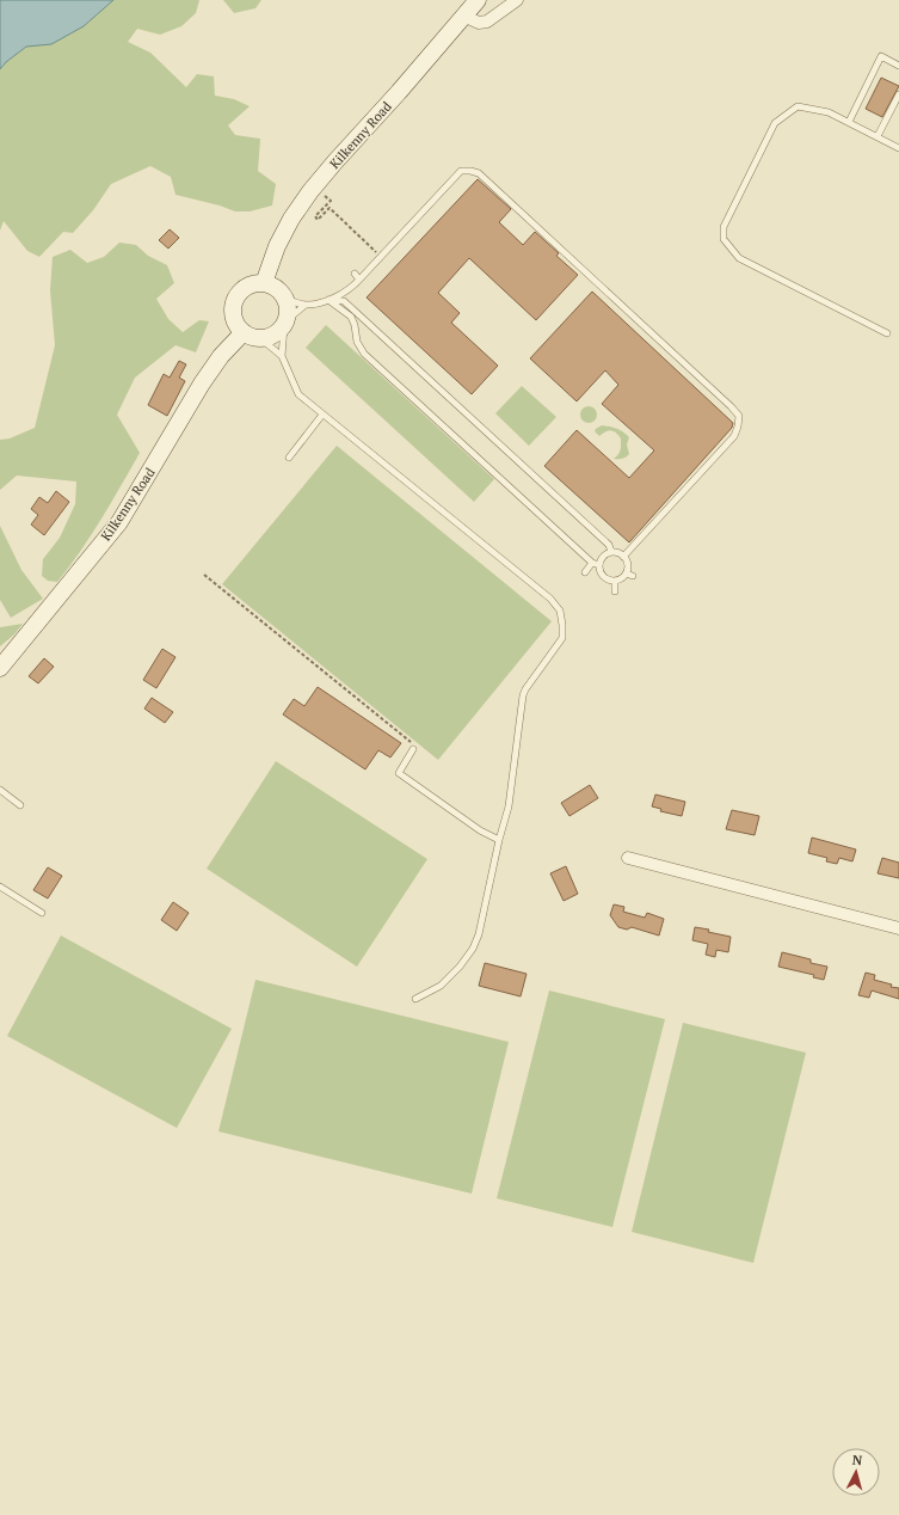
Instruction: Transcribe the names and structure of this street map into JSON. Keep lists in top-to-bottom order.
{
  "streets": {
    "main road": ["Kilkenny Road"]
  },
  "north": "top"
}
